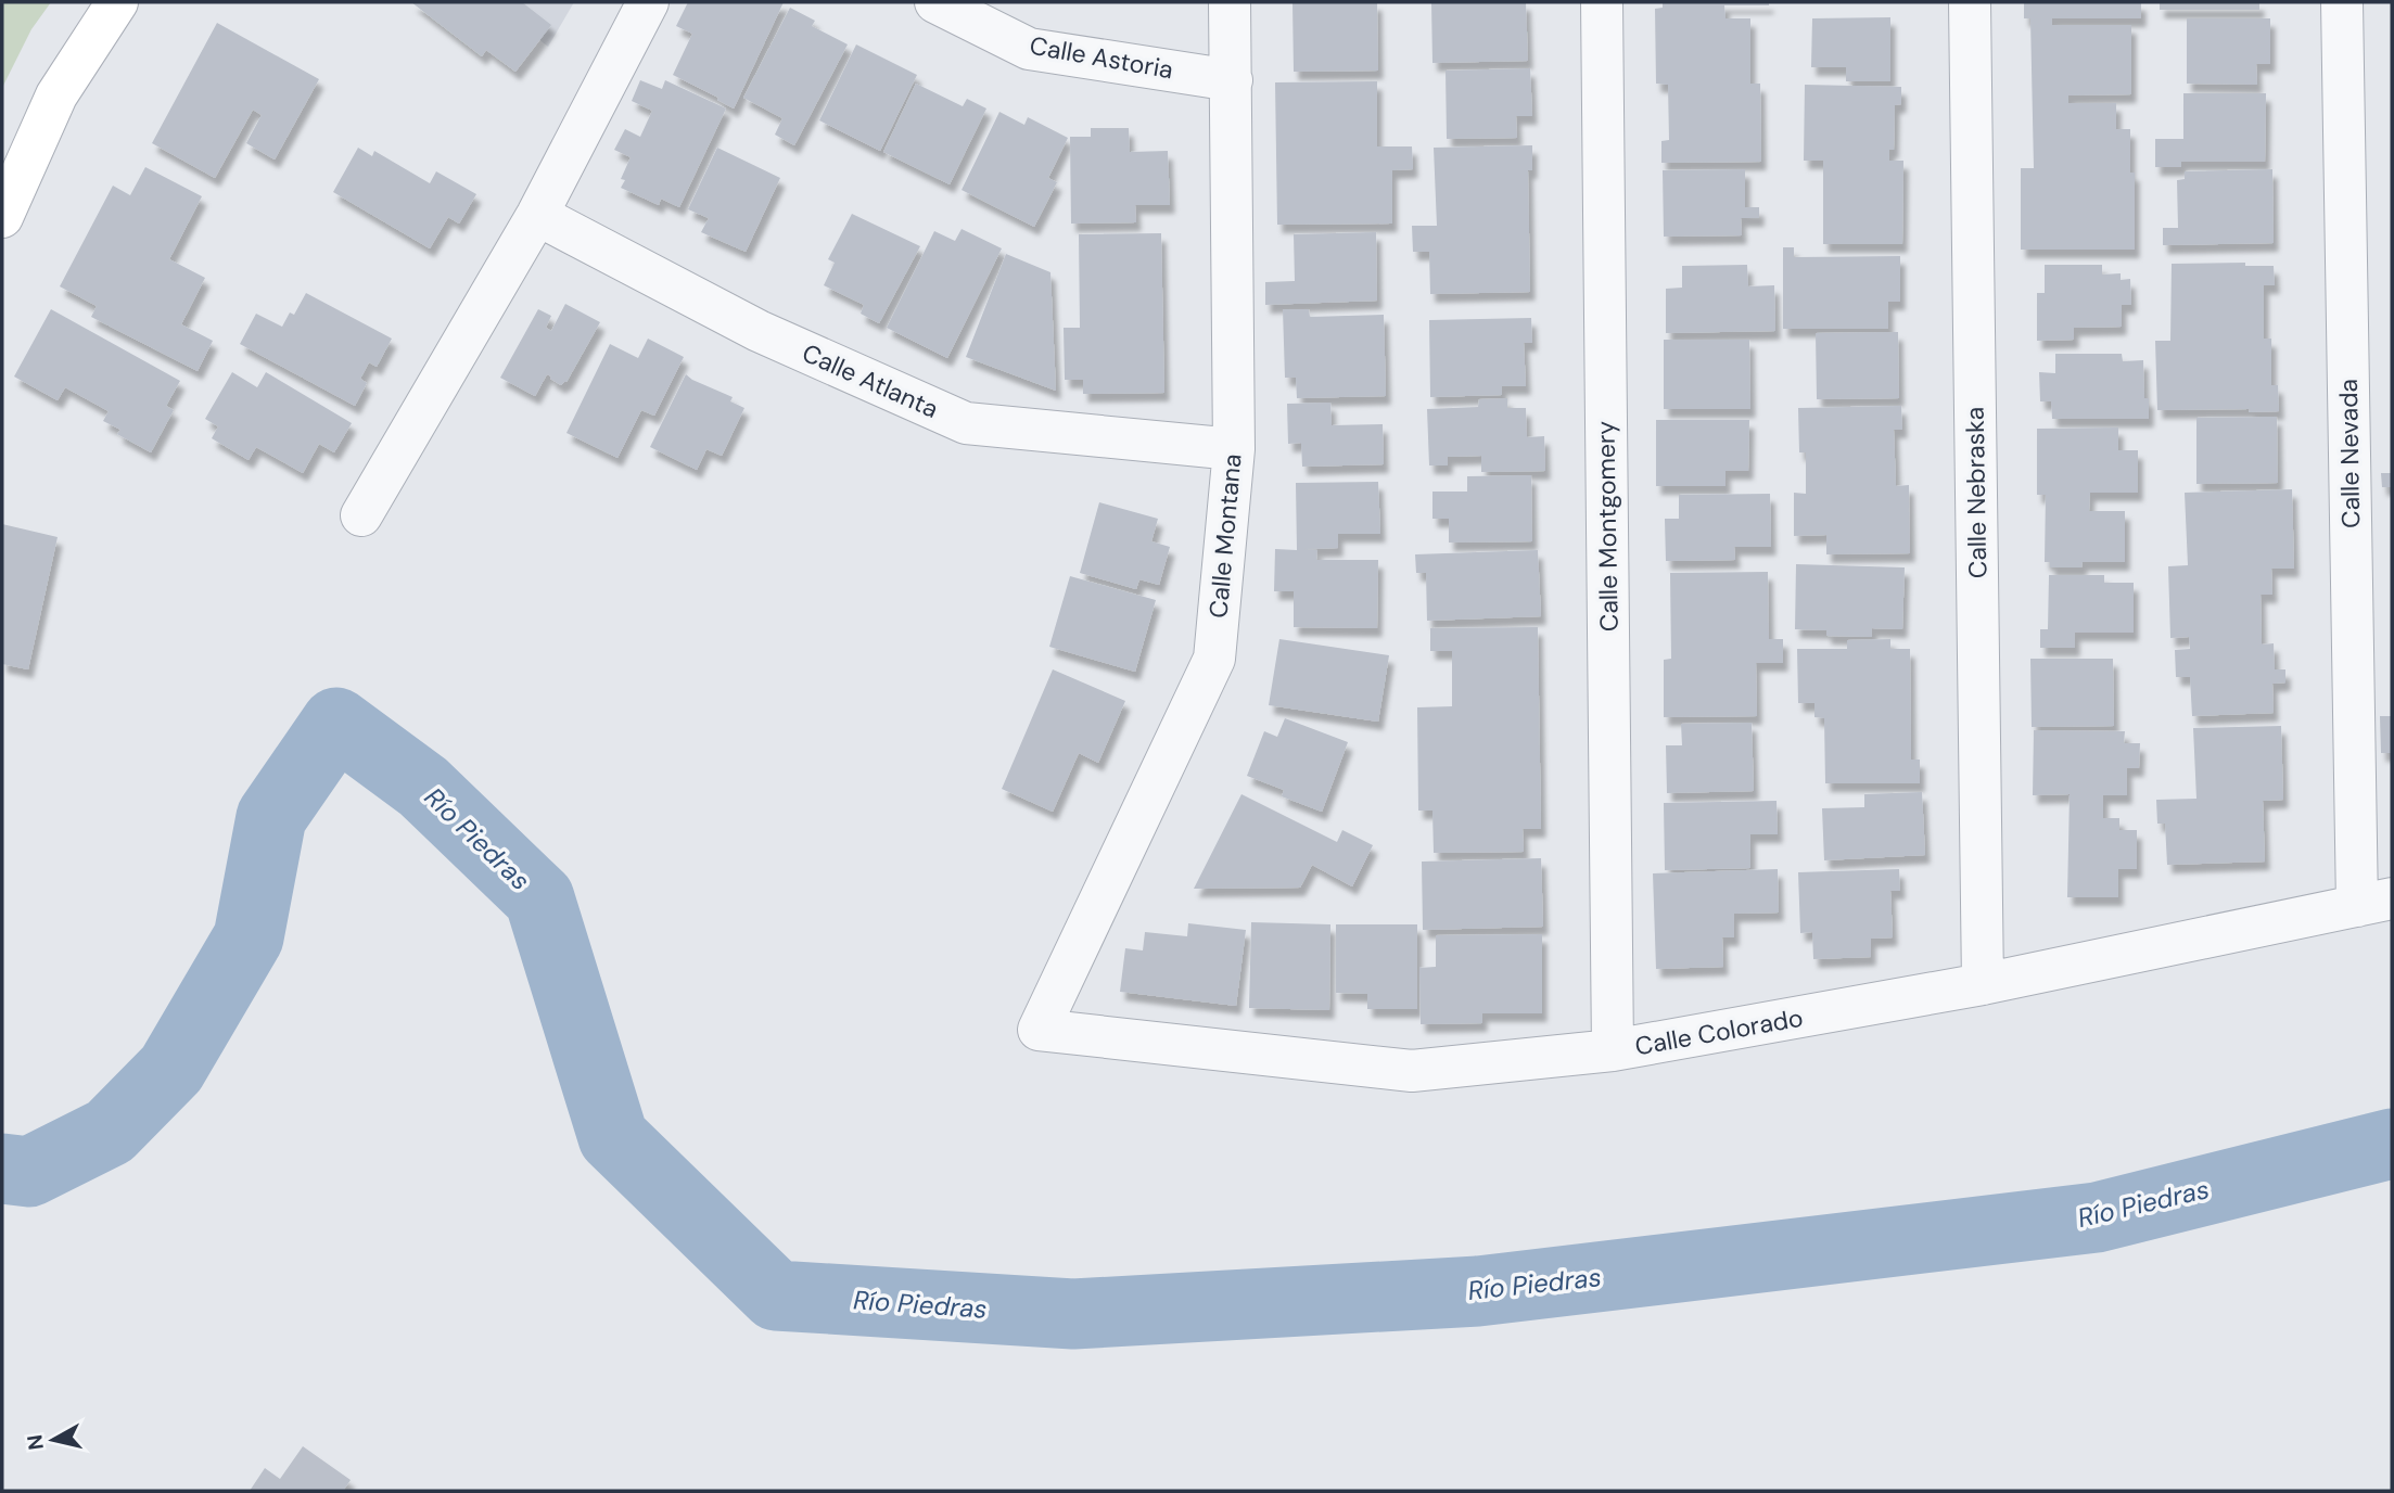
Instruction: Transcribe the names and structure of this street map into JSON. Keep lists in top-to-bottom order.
{
  "streets": {
    "street": [
      "Calle Astoria",
      "Calle Atlanta",
      "Calle Nevada",
      "Calle Nebraska",
      "Calle Montgomery",
      "Calle Montana",
      "Calle Colorado"
    ]
  },
  "crossings": [
    ["Calle Astoria", "Calle Montana"],
    ["Calle Atlanta", "Calle Montana"],
    ["Calle Nevada", "Calle Colorado"],
    ["Calle Nebraska", "Calle Colorado"],
    ["Calle Montgomery", "Calle Colorado"],
    ["Calle Montana", "Calle Colorado"]
  ],
  "water": ["Río Piedras"],
  "north": "left"
}
